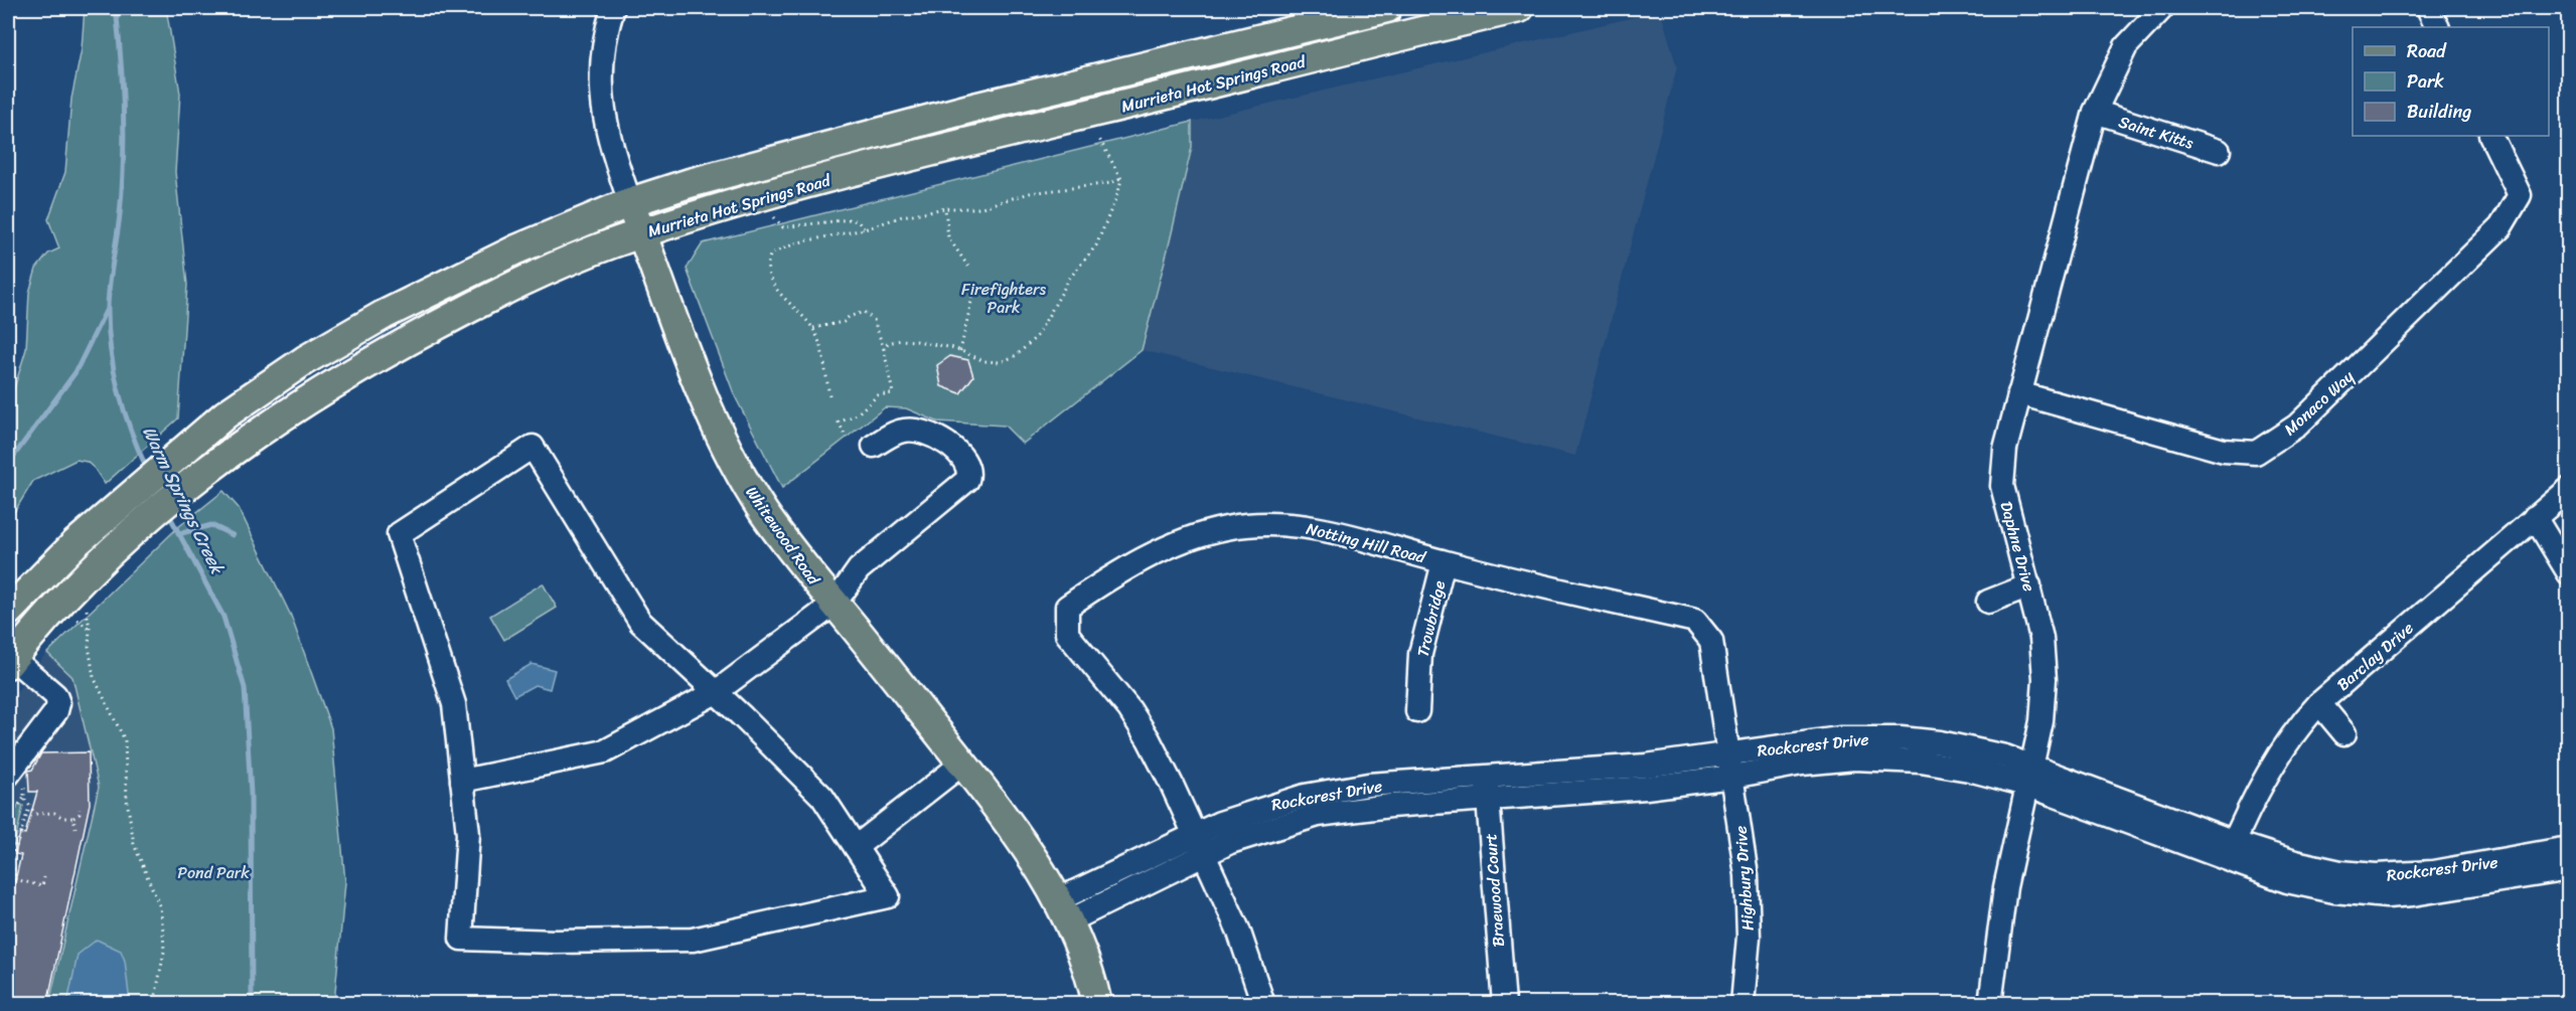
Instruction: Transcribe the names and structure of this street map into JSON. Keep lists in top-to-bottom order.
{
  "streets": {
    "main road": ["Murrieta Hot Springs Road", "Whitewood Road"],
    "street": [
      "Saint Kitts",
      "Monaco Way",
      "Notting Hill Road",
      "Daphne Drive",
      "Trowbridge",
      "Barclay Drive",
      "Rockcrest Drive",
      "Highbury Drive",
      "Braewood Court"
    ]
  },
  "crossings": [
    ["Murrieta Hot Springs Road", "Whitewood Road"],
    ["Saint Kitts", "Daphne Drive"],
    ["Monaco Way", "Daphne Drive"],
    ["Whitewood Road", "Rockcrest Drive"],
    ["Notting Hill Road", "Trowbridge"],
    ["Notting Hill Road", "Rockcrest Drive"],
    ["Notting Hill Road", "Highbury Drive"],
    ["Daphne Drive", "Rockcrest Drive"],
    ["Barclay Drive", "Rockcrest Drive"],
    ["Rockcrest Drive", "Highbury Drive"],
    ["Rockcrest Drive", "Braewood Court"]
  ],
  "water": ["Warm Springs Creek"],
  "parks": ["Firefighters Park", "Pond Park"],
  "legend": ["Road", "Park", "Building"]
}
